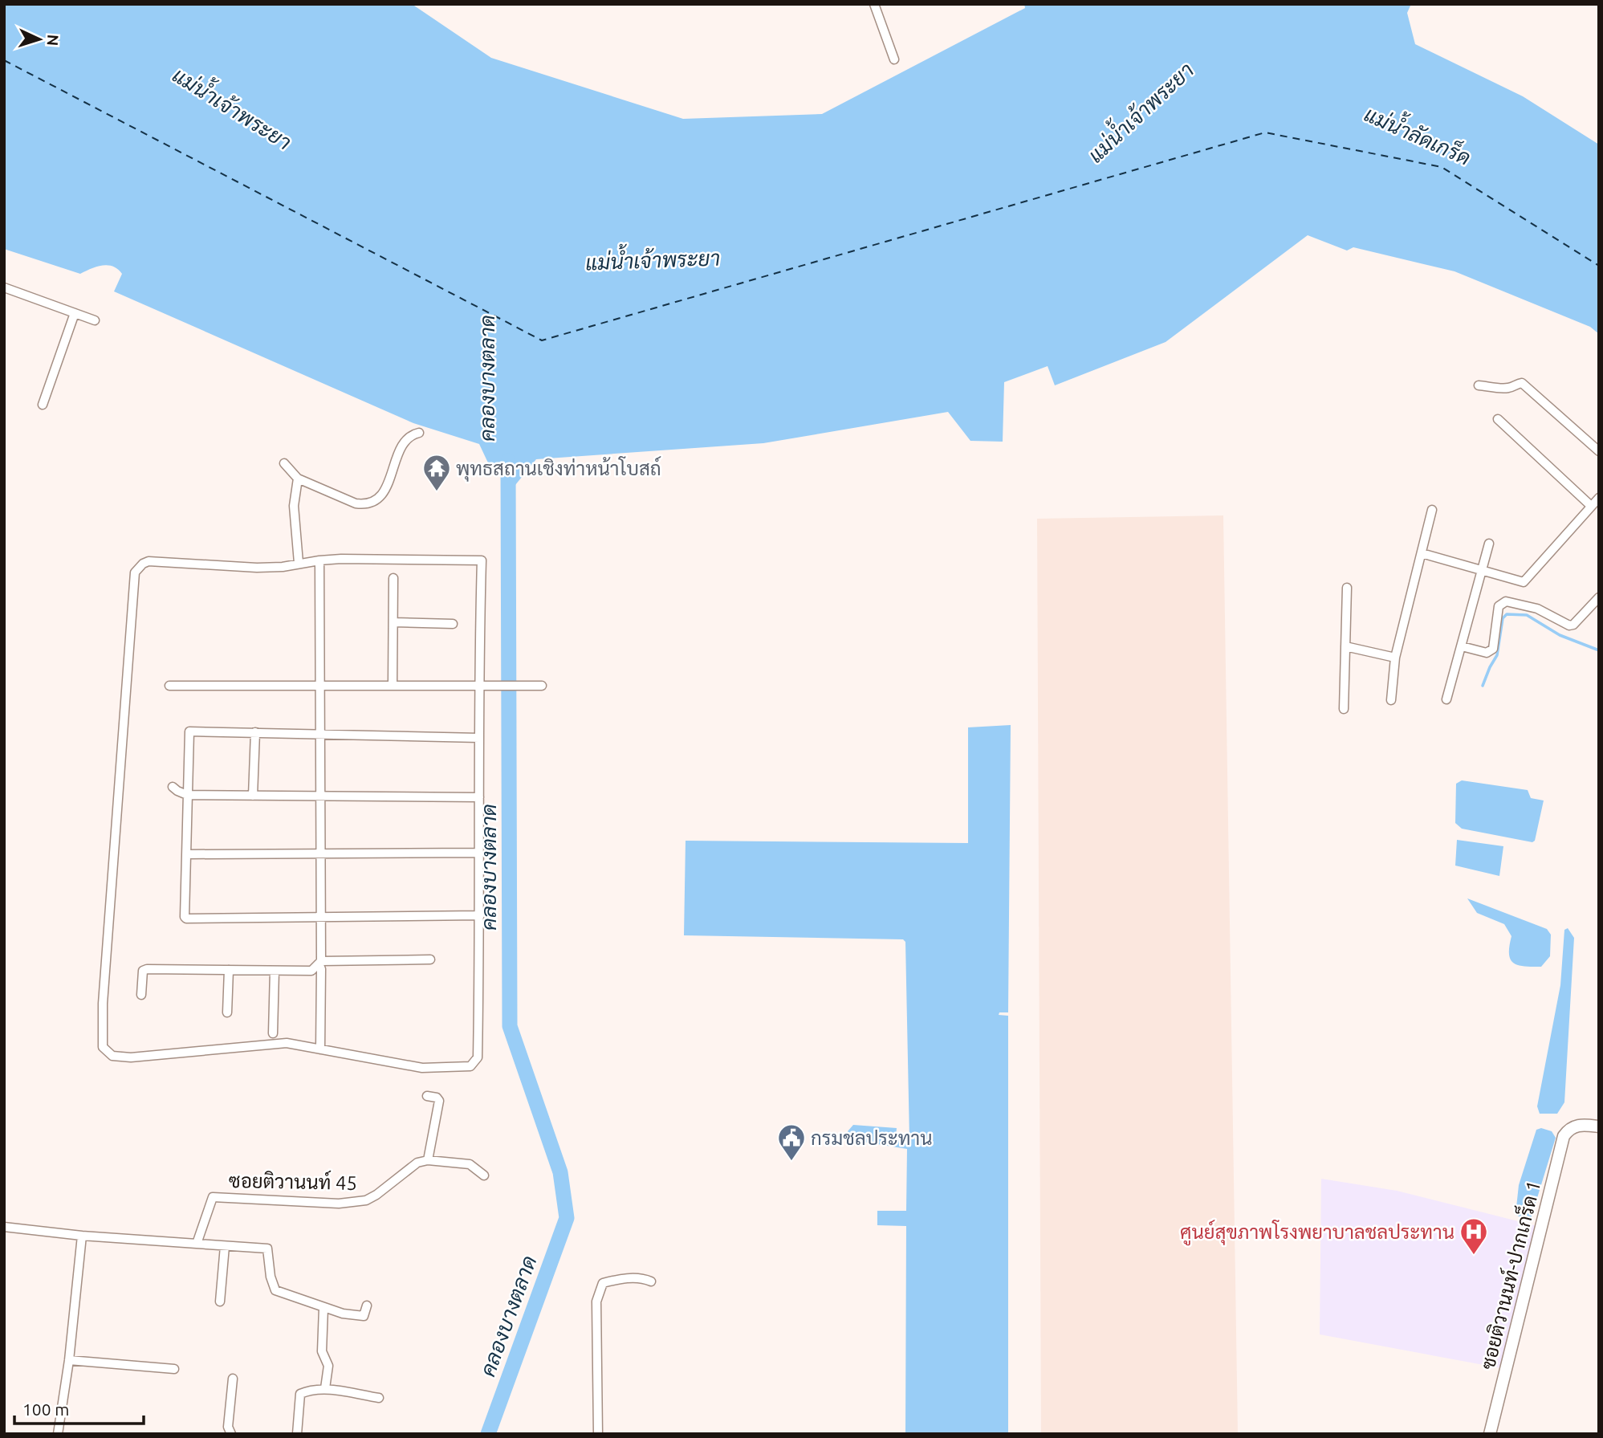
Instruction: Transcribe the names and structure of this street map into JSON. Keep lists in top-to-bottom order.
{
  "streets": {
    "street": ["ซอยติวานนท์ 45", "ซอยติวานนท์-ปากเกร็ด 1"]
  },
  "water": ["แม่น้ำเจ้าพระยา", "แม่น้ำลัดเกร็ด", "คลองบางตลาด"],
  "places": {
    "temple": ["พุทธสถานเชิงท่าหน้าโบสถ์"],
    "public building": ["กรมชลประทาน"],
    "hospital": ["ศูนย์สุขภาพโรงพยาบาลชลประทาน"]
  },
  "scale_bar": "100 m",
  "north": "right"
}
